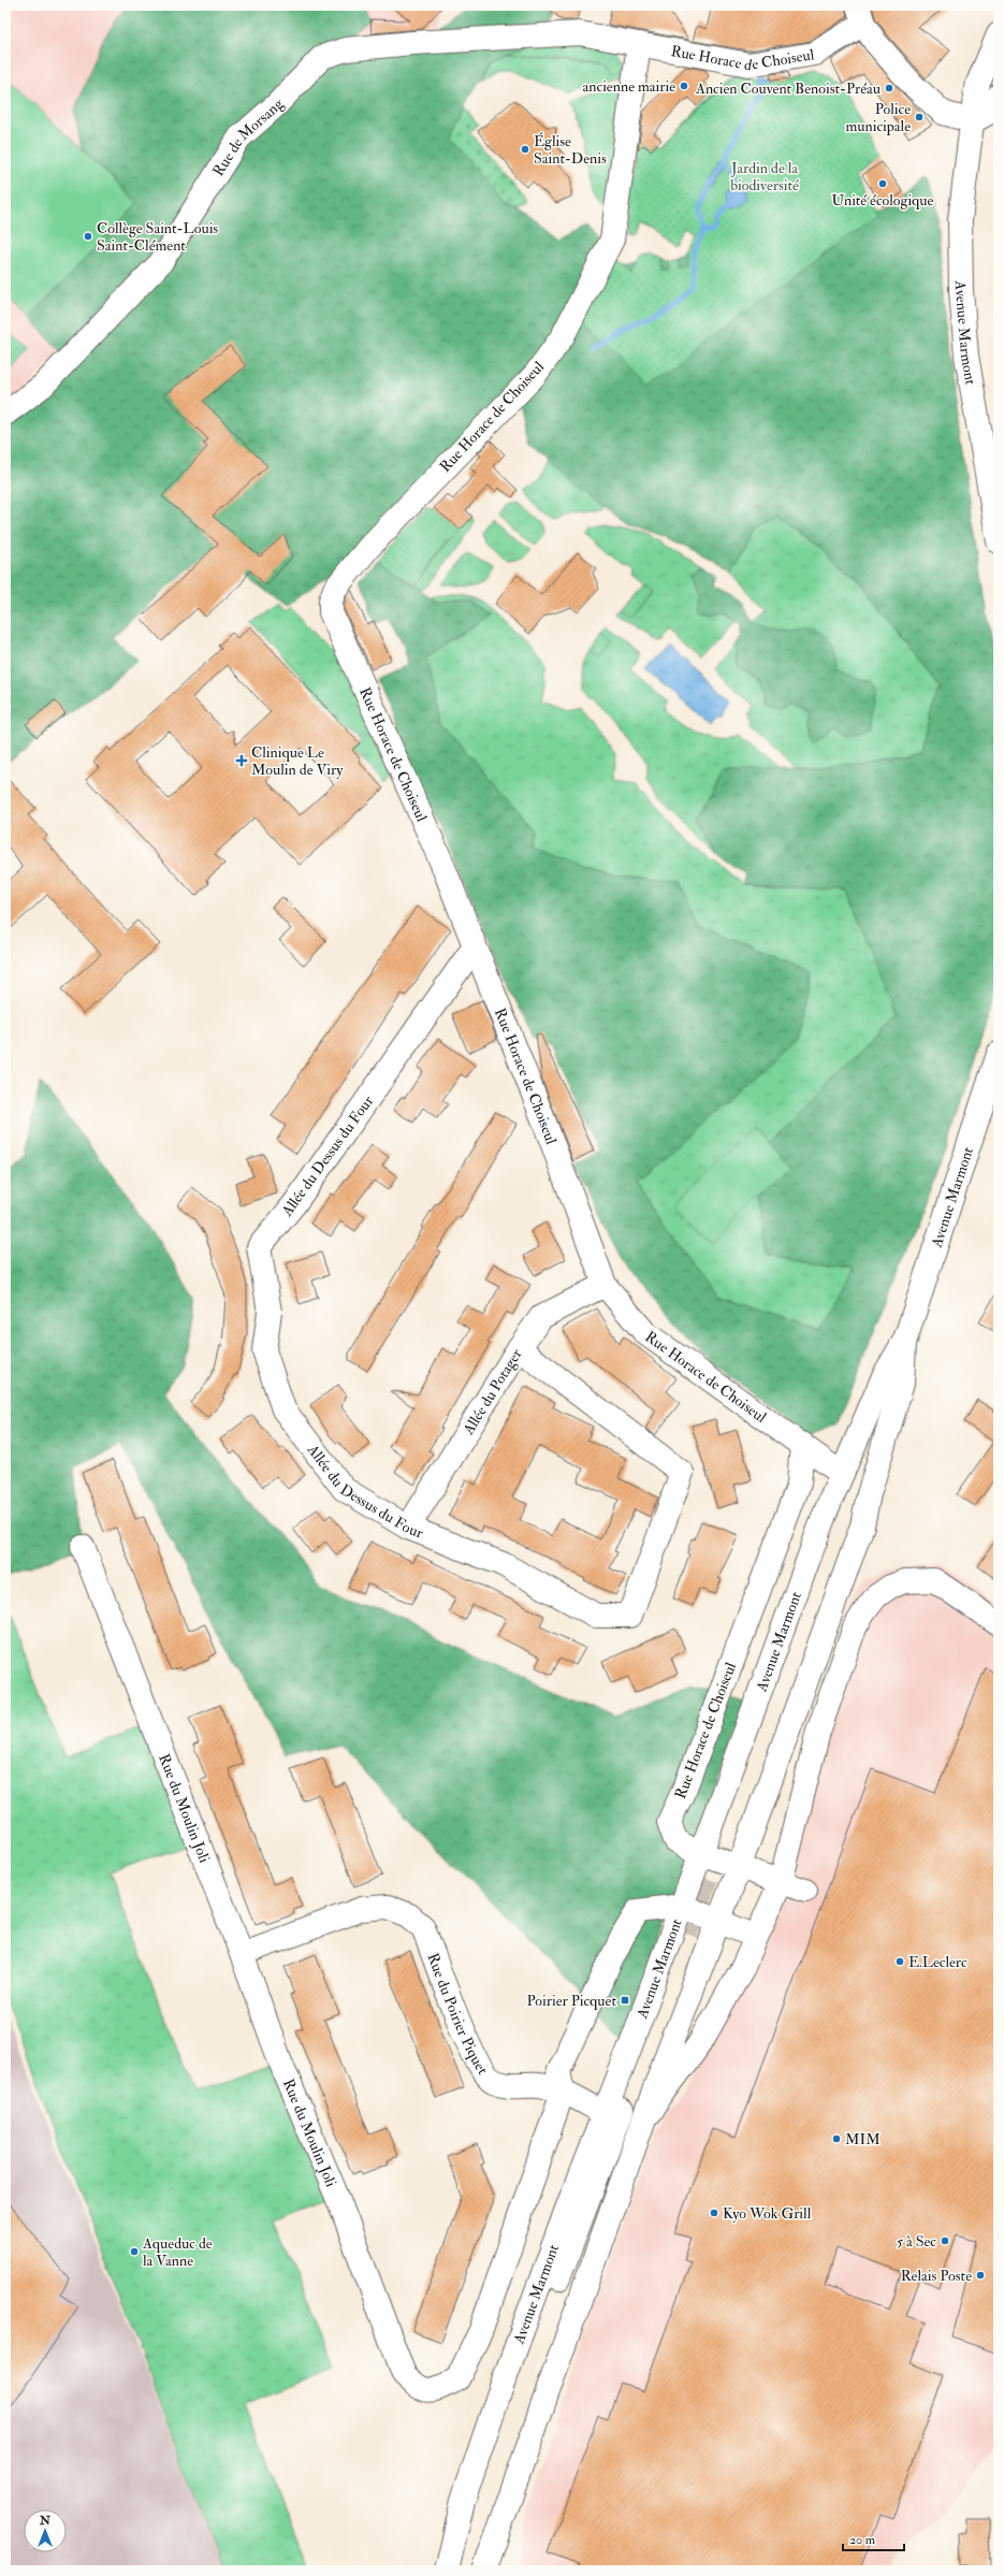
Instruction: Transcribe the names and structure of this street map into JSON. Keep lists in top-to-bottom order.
{
  "streets": {
    "street": [
      "Rue Horace de Choiseul",
      "Rue de Morsang",
      "Avenue Marmont",
      "Allée du Dessus du Four",
      "Allée du Potager",
      "Rue du Moulin Joli",
      "Rue du Poirier Piquet"
    ]
  },
  "crossings": [
    ["Rue Horace de Choiseul", "Rue de Morsang"],
    ["Rue Horace de Choiseul", "Avenue Marmont"],
    ["Rue Horace de Choiseul", "Allée du Dessus du Four"],
    ["Rue Horace de Choiseul", "Allée du Potager"],
    ["Avenue Marmont", "Rue du Poirier Piquet"],
    ["Allée du Dessus du Four", "Allée du Potager"],
    ["Rue du Moulin Joli", "Rue du Poirier Piquet"]
  ],
  "parks": ["Jardin de la biodiversité"],
  "places": {
    "other": [
      "ancienne mairie",
      "Ancien Couvent Benoist-Préau",
      "Police municipale",
      "Église Saint-Denis",
      "Unité écologique",
      "Collège Saint-Louis Saint-Clément",
      "E.Leclerc",
      "MIM",
      "Kyo Wok Grill",
      "5 à Sec",
      "Aqueduc de la Vanne",
      "Relais Poste"
    ],
    "health": ["Clinique Le Moulin de Viry"],
    "transit": ["Poirier Picquet"]
  },
  "scale_bar": "20 m",
  "north": "top"
}
